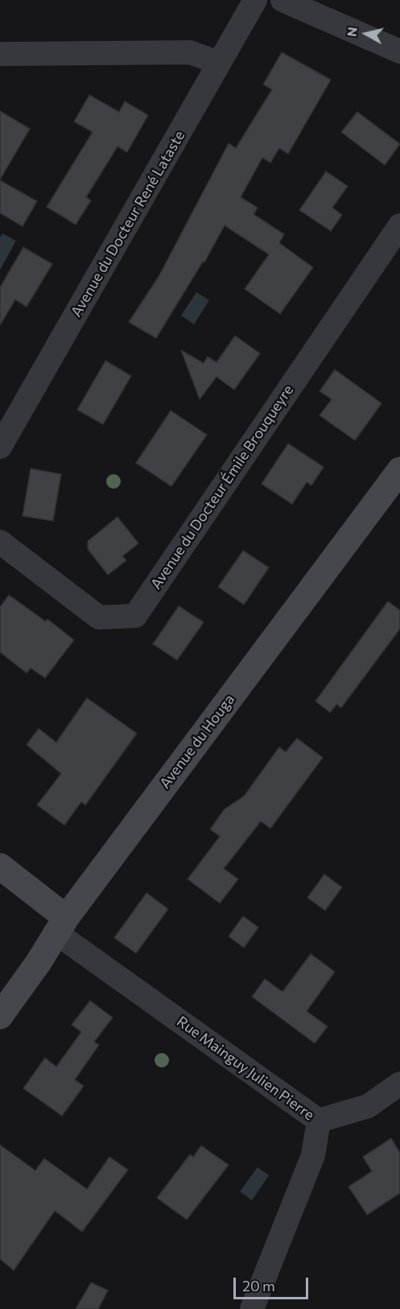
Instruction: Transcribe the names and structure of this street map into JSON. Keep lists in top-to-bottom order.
{
  "streets": {
    "main road": ["Avenue du Houga"],
    "street": ["Avenue du Docteur René Lataste", "Avenue du Docteur Émile Brouqueyre", "Rue Mainguy Julien Pierre"]
  },
  "crossings": [
    ["Avenue du Houga", "Rue Mainguy Julien Pierre"]
  ],
  "scale_bar": "20 m",
  "north": "left"
}
